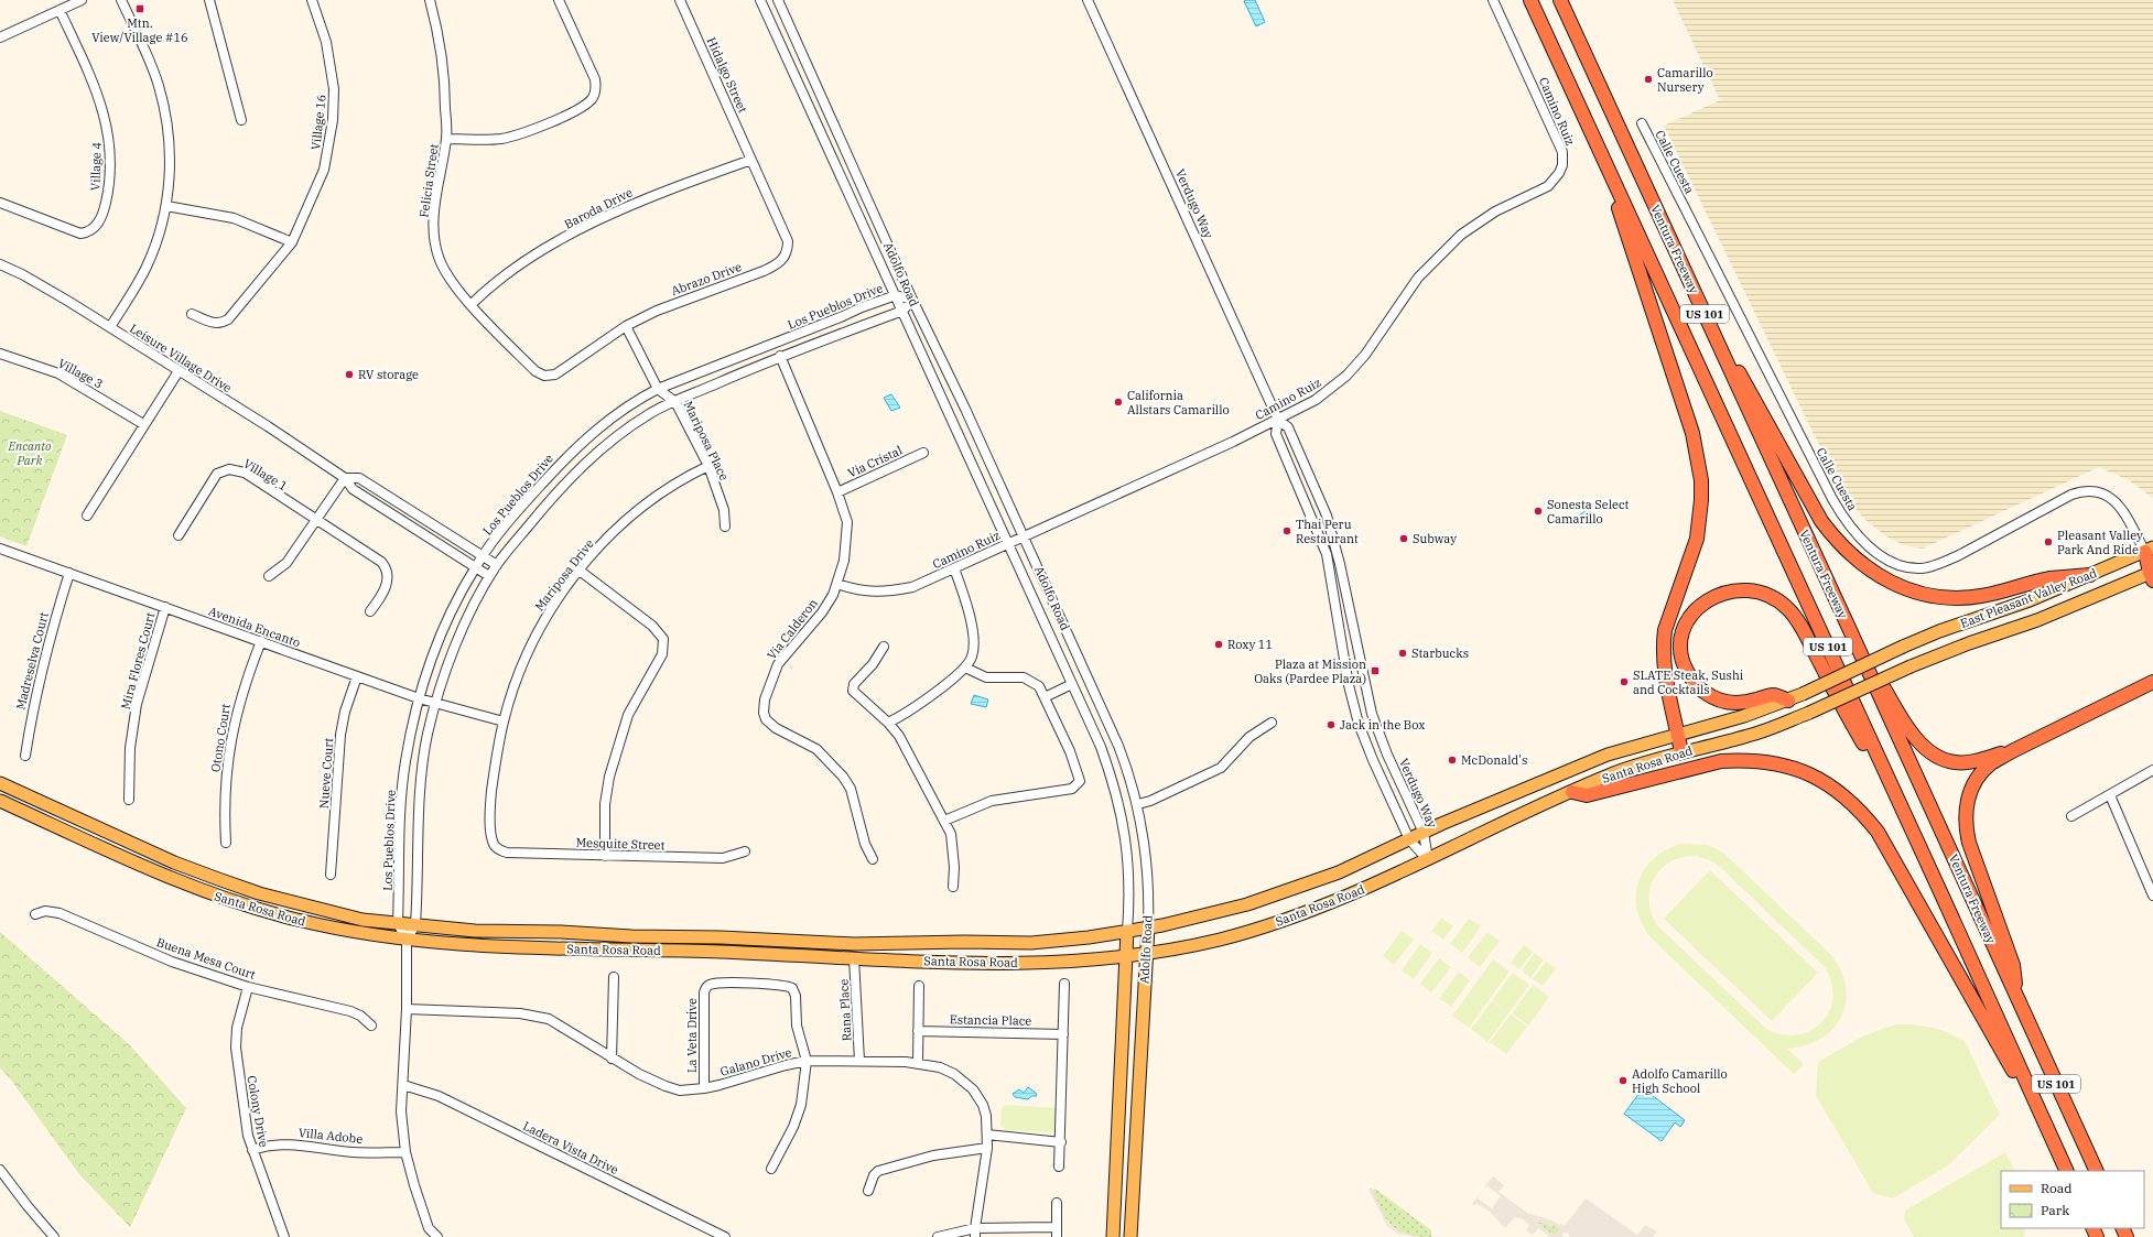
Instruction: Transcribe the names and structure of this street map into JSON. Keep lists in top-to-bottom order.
{
  "streets": {
    "highway": ["Ventura Freeway", "US 101"],
    "main road": ["Adolfo Road", "East Pleasant Valley Road", "Santa Rosa Road"],
    "street": [
      "Hidalgo Street",
      "Camino Ruiz",
      "Village 16",
      "Calle Cuesta",
      "Village 4",
      "Felicia Street",
      "Verdugo Way",
      "Baroda Drive",
      "Abrazo Drive",
      "Los Pueblos Drive",
      "Leisure Village Drive",
      "Village 3",
      "Mariposa Place",
      "Via Cristal",
      "Village 1",
      "Mariposa Drive",
      "Avenida Encanto",
      "Via Calderon",
      "Madreselva Court",
      "Mira Flores Court",
      "Otono Court",
      "Nueve Court",
      "Mesquite Street",
      "Buena Mesa Court",
      "Rana Place",
      "Estancia Place",
      "La Veta Drive",
      "Galano Drive",
      "Colony Drive",
      "Villa Adobe",
      "Ladera Vista Drive"
    ]
  },
  "crossings": [
    ["Hidalgo Street", "Baroda Drive"],
    ["Hidalgo Street", "Abrazo Drive"],
    ["Camino Ruiz", "Verdugo Way"],
    ["Camino Ruiz", "Adolfo Road"],
    ["Camino Ruiz", "Via Calderon"],
    ["Calle Cuesta", "East Pleasant Valley Road"],
    ["Felicia Street", "Baroda Drive"],
    ["Felicia Street", "Abrazo Drive"],
    ["Verdugo Way", "Santa Rosa Road"],
    ["Baroda Drive", "Abrazo Drive"],
    ["Adolfo Road", "Los Pueblos Drive"],
    ["Adolfo Road", "Santa Rosa Road"],
    ["Abrazo Drive", "Mariposa Place"],
    ["Los Pueblos Drive", "Leisure Village Drive"],
    ["Los Pueblos Drive", "Mariposa Place"],
    ["Los Pueblos Drive", "Avenida Encanto"],
    ["Los Pueblos Drive", "Via Calderon"],
    ["Los Pueblos Drive", "Santa Rosa Road"],
    ["Los Pueblos Drive", "Galano Drive"],
    ["Los Pueblos Drive", "Villa Adobe"],
    ["Los Pueblos Drive", "Ladera Vista Drive"],
    ["Mariposa Place", "Mariposa Drive"],
    ["Via Cristal", "Via Calderon"],
    ["Mariposa Drive", "Avenida Encanto"],
    ["Mariposa Drive", "Mesquite Street"],
    ["East Pleasant Valley Road", "Santa Rosa Road"],
    ["Avenida Encanto", "Madreselva Court"],
    ["Avenida Encanto", "Mira Flores Court"],
    ["Avenida Encanto", "Otono Court"],
    ["Avenida Encanto", "Nueve Court"],
    ["Santa Rosa Road", "Rana Place"],
    ["Buena Mesa Court", "Colony Drive"],
    ["Rana Place", "Galano Drive"],
    ["La Veta Drive", "Galano Drive"],
    ["Colony Drive", "Villa Adobe"]
  ],
  "parks": ["Encanto Park"],
  "places": {
    "transit": ["Mtn. View/Village #16", "Plaza at Mission Oaks (Pardee Plaza)"],
    "other": [
      "Camarillo Nursery",
      "RV storage",
      "California Allstars Camarillo",
      "Sonesta Select Camarillo",
      "Thai Peru Restaurant",
      "Subway",
      "Pleasant Valley Park And Ride",
      "Roxy 11",
      "Starbucks",
      "SLATE Steak, Sushi and Cocktails",
      "Jack in the Box",
      "McDonald's",
      "Adolfo Camarillo High School"
    ]
  },
  "legend": ["Road", "Park"]
}
